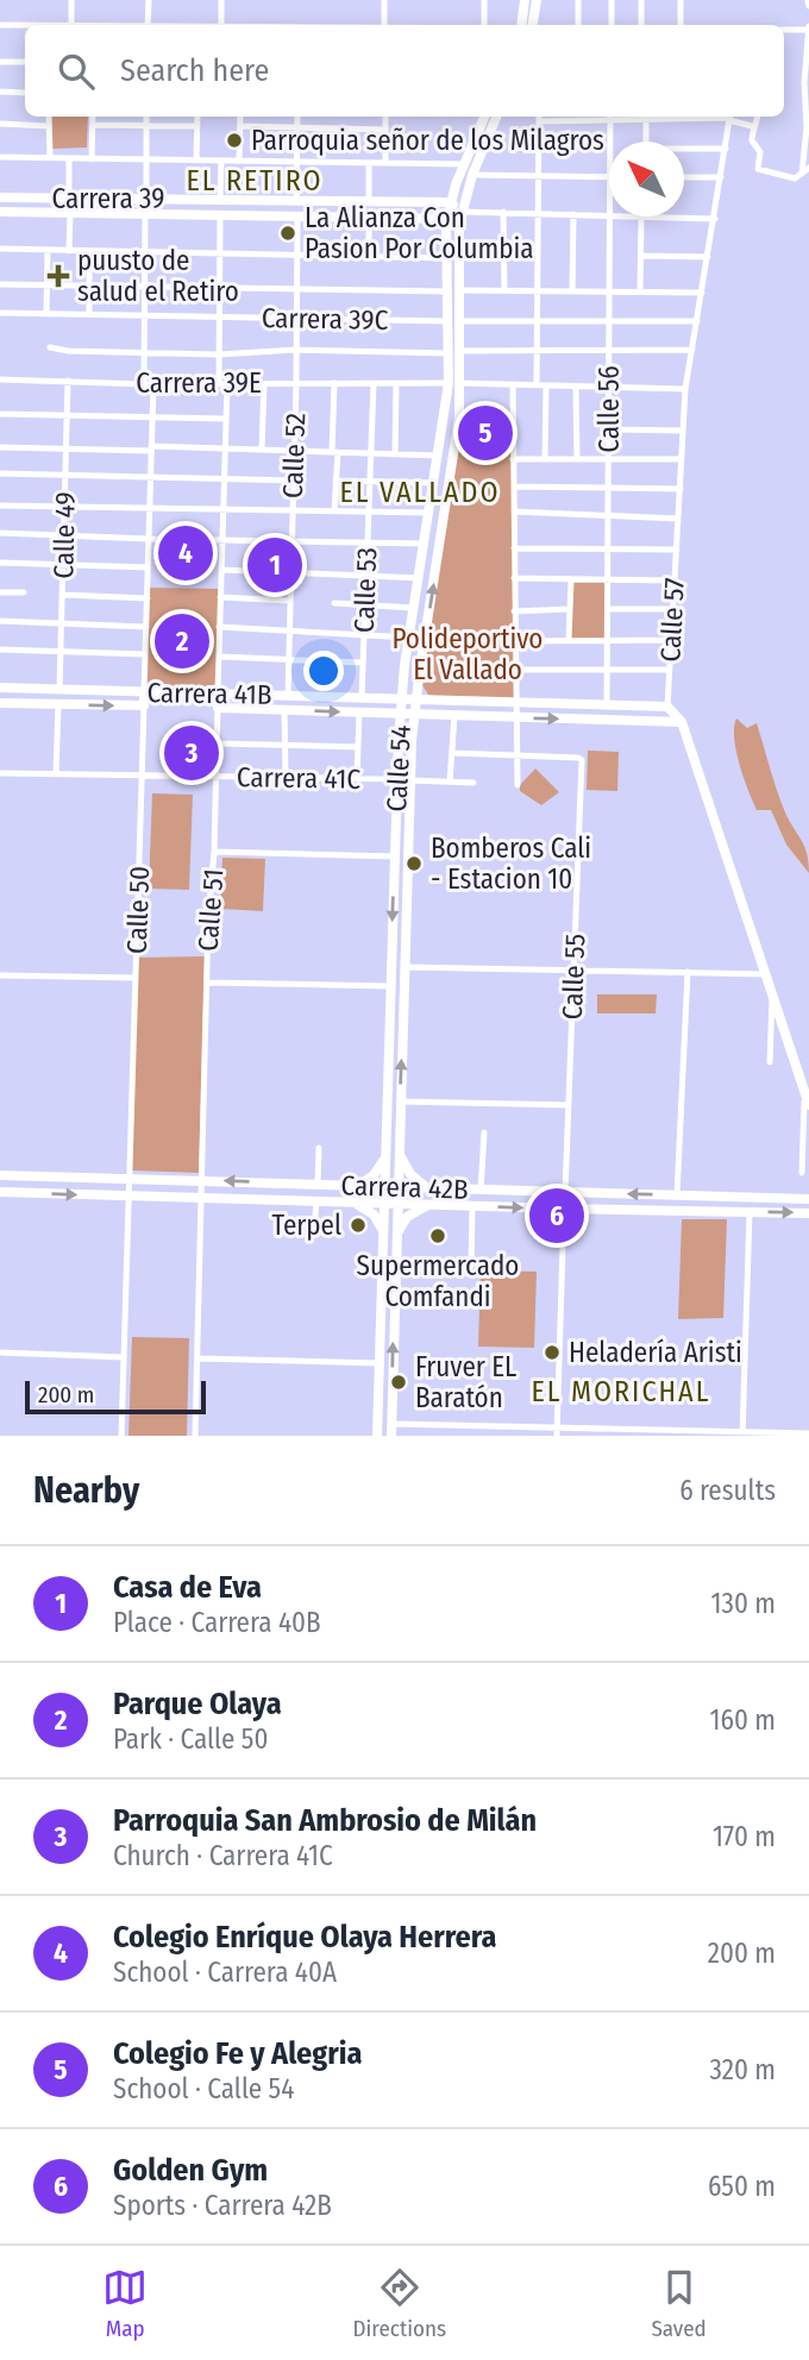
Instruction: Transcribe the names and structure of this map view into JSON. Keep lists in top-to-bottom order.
{
  "streets": {
    "main road": [
      "Carrera 39",
      "Carrera 41B",
      "Calle 54",
      "Calle 50",
      "Calle 51",
      "Carrera 42B"
    ],
    "street": [
      "Carrera 39C",
      "Carrera 39E",
      "Calle 56",
      "Calle 52",
      "Calle 49",
      "Calle 53",
      "Calle 57",
      "Carrera 41C",
      "Calle 55"
    ]
  },
  "crossings": [
    ["Carrera 39", "Calle 52"],
    ["Carrera 39", "Calle 54"],
    ["Carrera 39", "Calle 51"],
    ["Carrera 39C", "Calle 56"],
    ["Carrera 39C", "Calle 52"],
    ["Carrera 39C", "Calle 57"],
    ["Carrera 39C", "Calle 54"],
    ["Carrera 39C", "Calle 51"],
    ["Carrera 39E", "Calle 52"],
    ["Carrera 39E", "Calle 49"],
    ["Carrera 39E", "Calle 53"],
    ["Carrera 39E", "Calle 54"],
    ["Carrera 39E", "Calle 50"],
    ["Carrera 39E", "Calle 51"],
    ["Calle 56", "Carrera 41B"],
    ["Calle 52", "Carrera 41B"],
    ["Calle 49", "Carrera 41B"],
    ["Calle 53", "Carrera 41B"],
    ["Calle 57", "Carrera 41B"],
    ["Carrera 41B", "Calle 54"],
    ["Carrera 41B", "Calle 50"],
    ["Carrera 41B", "Calle 51"],
    ["Calle 54", "Carrera 41C"],
    ["Calle 54", "Carrera 42B"],
    ["Carrera 41C", "Calle 50"],
    ["Carrera 41C", "Calle 51"],
    ["Calle 50", "Carrera 42B"],
    ["Calle 51", "Carrera 42B"],
    ["Calle 55", "Carrera 42B"]
  ],
  "districts": ["EL RETIRO", "EL VALLADO", "EL MORICHAL"],
  "parks": ["Polideportivo El Vallado"],
  "places": {
    "other": [
      "Parroquia señor de los Milagros",
      "La Alianza Con Pasion Por Columbia",
      "Bomberos Cali - Estacion 10",
      "Terpel",
      "Supermercado Comfandi",
      "Heladería Aristi",
      "Fruver EL Baratón"
    ],
    "health": ["puusto de salud el Retiro"]
  },
  "scale_bar": "200 m",
  "north": "top left",
  "page": {
    "search": "Search here",
    "pins": [
      "5",
      "4",
      "1",
      "2",
      "3",
      "6"
    ],
    "scale": "200 m",
    "heading": ["Nearby", "6 results"],
    "list": [
      {
        "mark": "1",
        "name": "Casa de Eva",
        "note": "Place · Carrera 40B",
        "value": "130 m"
      },
      {
        "mark": "2",
        "name": "Parque Olaya",
        "note": "Park · Calle 50",
        "value": "160 m"
      },
      {
        "mark": "3",
        "name": "Parroquia San Ambrosio de Milán",
        "note": "Church · Carrera 41C",
        "value": "170 m"
      },
      {
        "mark": "4",
        "name": "Colegio Enríque Olaya Herrera",
        "note": "School · Carrera 40A",
        "value": "200 m"
      },
      {
        "mark": "5",
        "name": "Colegio Fe y Alegria",
        "note": "School · Calle 54",
        "value": "320 m"
      },
      {
        "mark": "6",
        "name": "Golden Gym",
        "note": "Sports · Carrera 42B",
        "value": "650 m"
      }
    ],
    "nav": ["Map", "Directions", "Saved"]
  }
}
